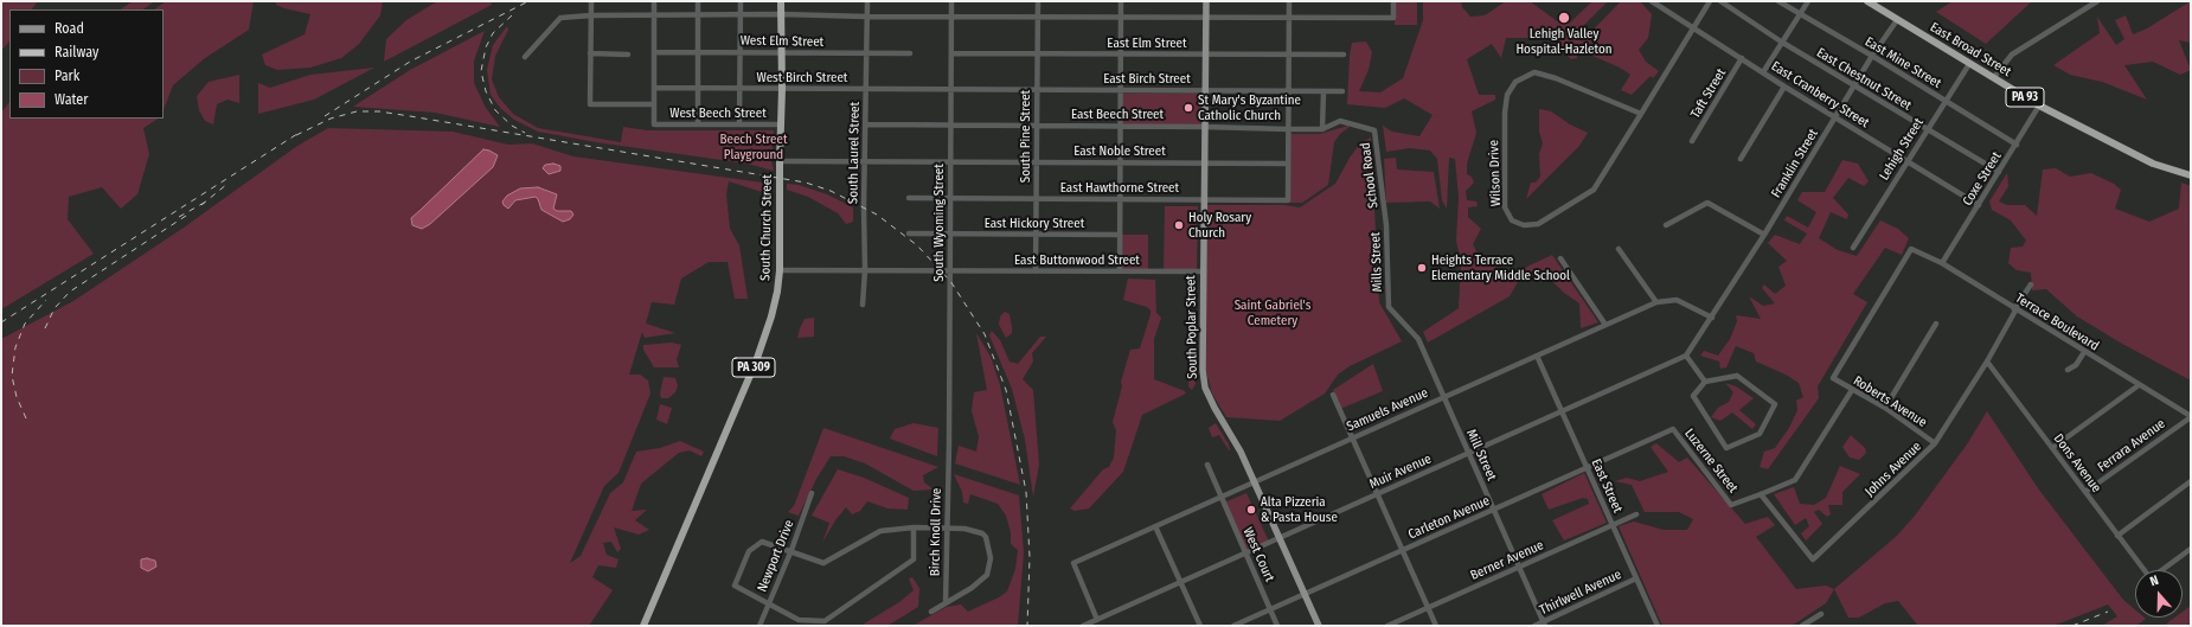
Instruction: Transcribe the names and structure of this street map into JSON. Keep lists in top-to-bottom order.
{
  "streets": {
    "highway": [
      "East Broad Street",
      "PA 93",
      "South Church Street",
      "PA 309"
    ],
    "main road": ["South Poplar Street"],
    "street": [
      "West Elm Street",
      "East Elm Street",
      "East Mine Street",
      "West Birch Street",
      "East Birch Street",
      "East Chestnut Street",
      "Taft Street",
      "East Cranberry Street",
      "West Beech Street",
      "East Beech Street",
      "South Pine Street",
      "Lehigh Street",
      "East Noble Street",
      "South Laurel Street",
      "Franklin Street",
      "Wilson Drive",
      "School Road",
      "Coxe Street",
      "East Hawthorne Street",
      "South Wyoming Street",
      "East Hickory Street",
      "East Buttonwood Street",
      "Mills Street",
      "Terrace Boulevard",
      "Roberts Avenue",
      "Samuels Avenue",
      "Ferrara Avenue",
      "Mill Street",
      "Luzerne Street",
      "Dons Avenue",
      "Johns Avenue",
      "Muir Avenue",
      "East Street",
      "Carleton Avenue",
      "Birch Knoll Drive",
      "West Court",
      "Newport Drive",
      "Berner Avenue",
      "Thirlwell Avenue"
    ]
  },
  "crossings": [
    ["West Elm Street", "South Laurel Street"],
    ["West Elm Street", "South Church Street"],
    ["East Elm Street", "South Pine Street"],
    ["East Elm Street", "South Wyoming Street"],
    ["East Elm Street", "South Poplar Street"],
    ["East Broad Street", "Lehigh Street"],
    ["East Broad Street", "Franklin Street"],
    ["East Broad Street", "Coxe Street"],
    ["East Mine Street", "Lehigh Street"],
    ["East Mine Street", "Franklin Street"],
    ["East Mine Street", "Coxe Street"],
    ["West Birch Street", "East Birch Street"],
    ["West Birch Street", "South Laurel Street"],
    ["West Birch Street", "South Wyoming Street"],
    ["West Birch Street", "South Church Street"],
    ["East Birch Street", "South Pine Street"],
    ["East Birch Street", "South Wyoming Street"],
    ["East Birch Street", "South Poplar Street"],
    ["East Chestnut Street", "Lehigh Street"],
    ["East Chestnut Street", "Franklin Street"],
    ["East Chestnut Street", "Coxe Street"],
    ["Taft Street", "East Cranberry Street"],
    ["East Cranberry Street", "Lehigh Street"],
    ["East Cranberry Street", "Franklin Street"],
    ["East Cranberry Street", "Wilson Drive"],
    ["East Cranberry Street", "Coxe Street"],
    ["West Beech Street", "South Church Street"],
    ["East Beech Street", "South Pine Street"],
    ["East Beech Street", "School Road"],
    ["East Beech Street", "South Wyoming Street"],
    ["East Beech Street", "South Poplar Street"],
    ["South Pine Street", "East Noble Street"],
    ["South Pine Street", "East Hawthorne Street"],
    ["South Pine Street", "East Hickory Street"],
    ["South Pine Street", "East Buttonwood Street"],
    ["East Noble Street", "South Laurel Street"],
    ["East Noble Street", "East Hawthorne Street"],
    ["East Noble Street", "South Wyoming Street"],
    ["East Noble Street", "South Church Street"],
    ["East Noble Street", "South Poplar Street"],
    ["South Laurel Street", "East Buttonwood Street"],
    ["Franklin Street", "Samuels Avenue"],
    ["School Road", "Mills Street"],
    ["Coxe Street", "Terrace Boulevard"],
    ["East Hawthorne Street", "South Wyoming Street"],
    ["East Hawthorne Street", "South Poplar Street"],
    ["South Wyoming Street", "East Hickory Street"],
    ["South Wyoming Street", "East Buttonwood Street"],
    ["South Wyoming Street", "Birch Knoll Drive"],
    ["South Church Street", "East Buttonwood Street"],
    ["East Buttonwood Street", "South Poplar Street"],
    ["Mills Street", "Mill Street"],
    ["Terrace Boulevard", "Roberts Avenue"],
    ["Terrace Boulevard", "Ferrara Avenue"],
    ["Terrace Boulevard", "Johns Avenue"],
    ["South Poplar Street", "Samuels Avenue"],
    ["South Poplar Street", "Muir Avenue"],
    ["South Poplar Street", "Carleton Avenue"],
    ["Roberts Avenue", "Johns Avenue"],
    ["Samuels Avenue", "Mill Street"],
    ["Samuels Avenue", "Muir Avenue"],
    ["Samuels Avenue", "East Street"],
    ["Samuels Avenue", "West Court"],
    ["Ferrara Avenue", "Dons Avenue"],
    ["Mill Street", "Muir Avenue"],
    ["Mill Street", "Carleton Avenue"],
    ["Mill Street", "Berner Avenue"],
    ["Mill Street", "Thirlwell Avenue"],
    ["Luzerne Street", "Johns Avenue"],
    ["Luzerne Street", "Carleton Avenue"],
    ["Dons Avenue", "Johns Avenue"],
    ["Muir Avenue", "East Street"],
    ["Muir Avenue", "West Court"],
    ["East Street", "Carleton Avenue"],
    ["East Street", "Berner Avenue"],
    ["East Street", "Thirlwell Avenue"],
    ["Carleton Avenue", "West Court"]
  ],
  "parks": ["Beech Street Playground", "Saint Gabriel's Cemetery"],
  "places": [
    "Lehigh Valley Hospital-Hazleton",
    "St Mary's Byzantine Catholic Church",
    "Holy Rosary Church",
    "Heights Terrace Elementary Middle School",
    "Alta Pizzeria & Pasta House"
  ],
  "legend": [
    "Road",
    "Railway",
    "Park",
    "Water"
  ],
  "north": "top"
}
